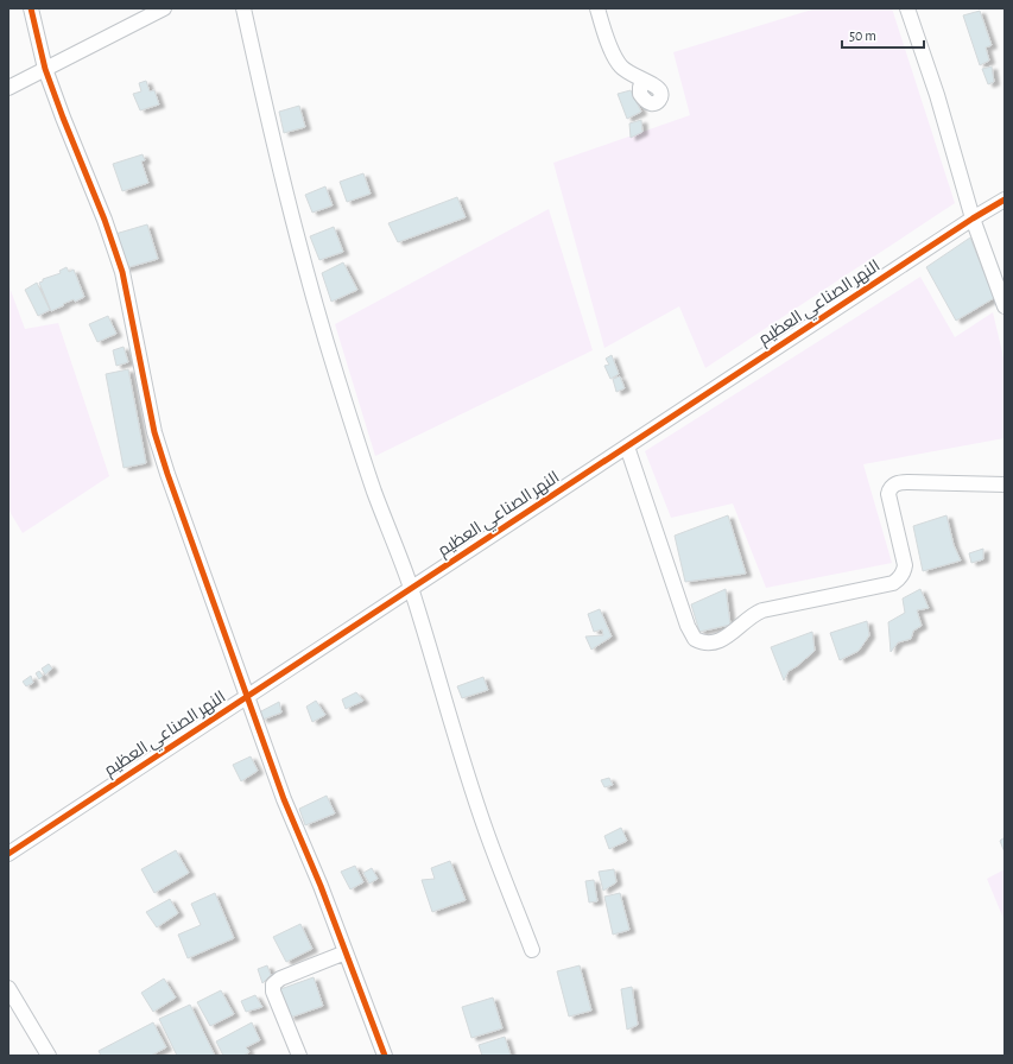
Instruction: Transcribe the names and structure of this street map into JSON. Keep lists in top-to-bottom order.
{
  "streets": {
    "street": ["النهر الصناعي العظيم"]
  },
  "scale_bar": "50 m"
}
